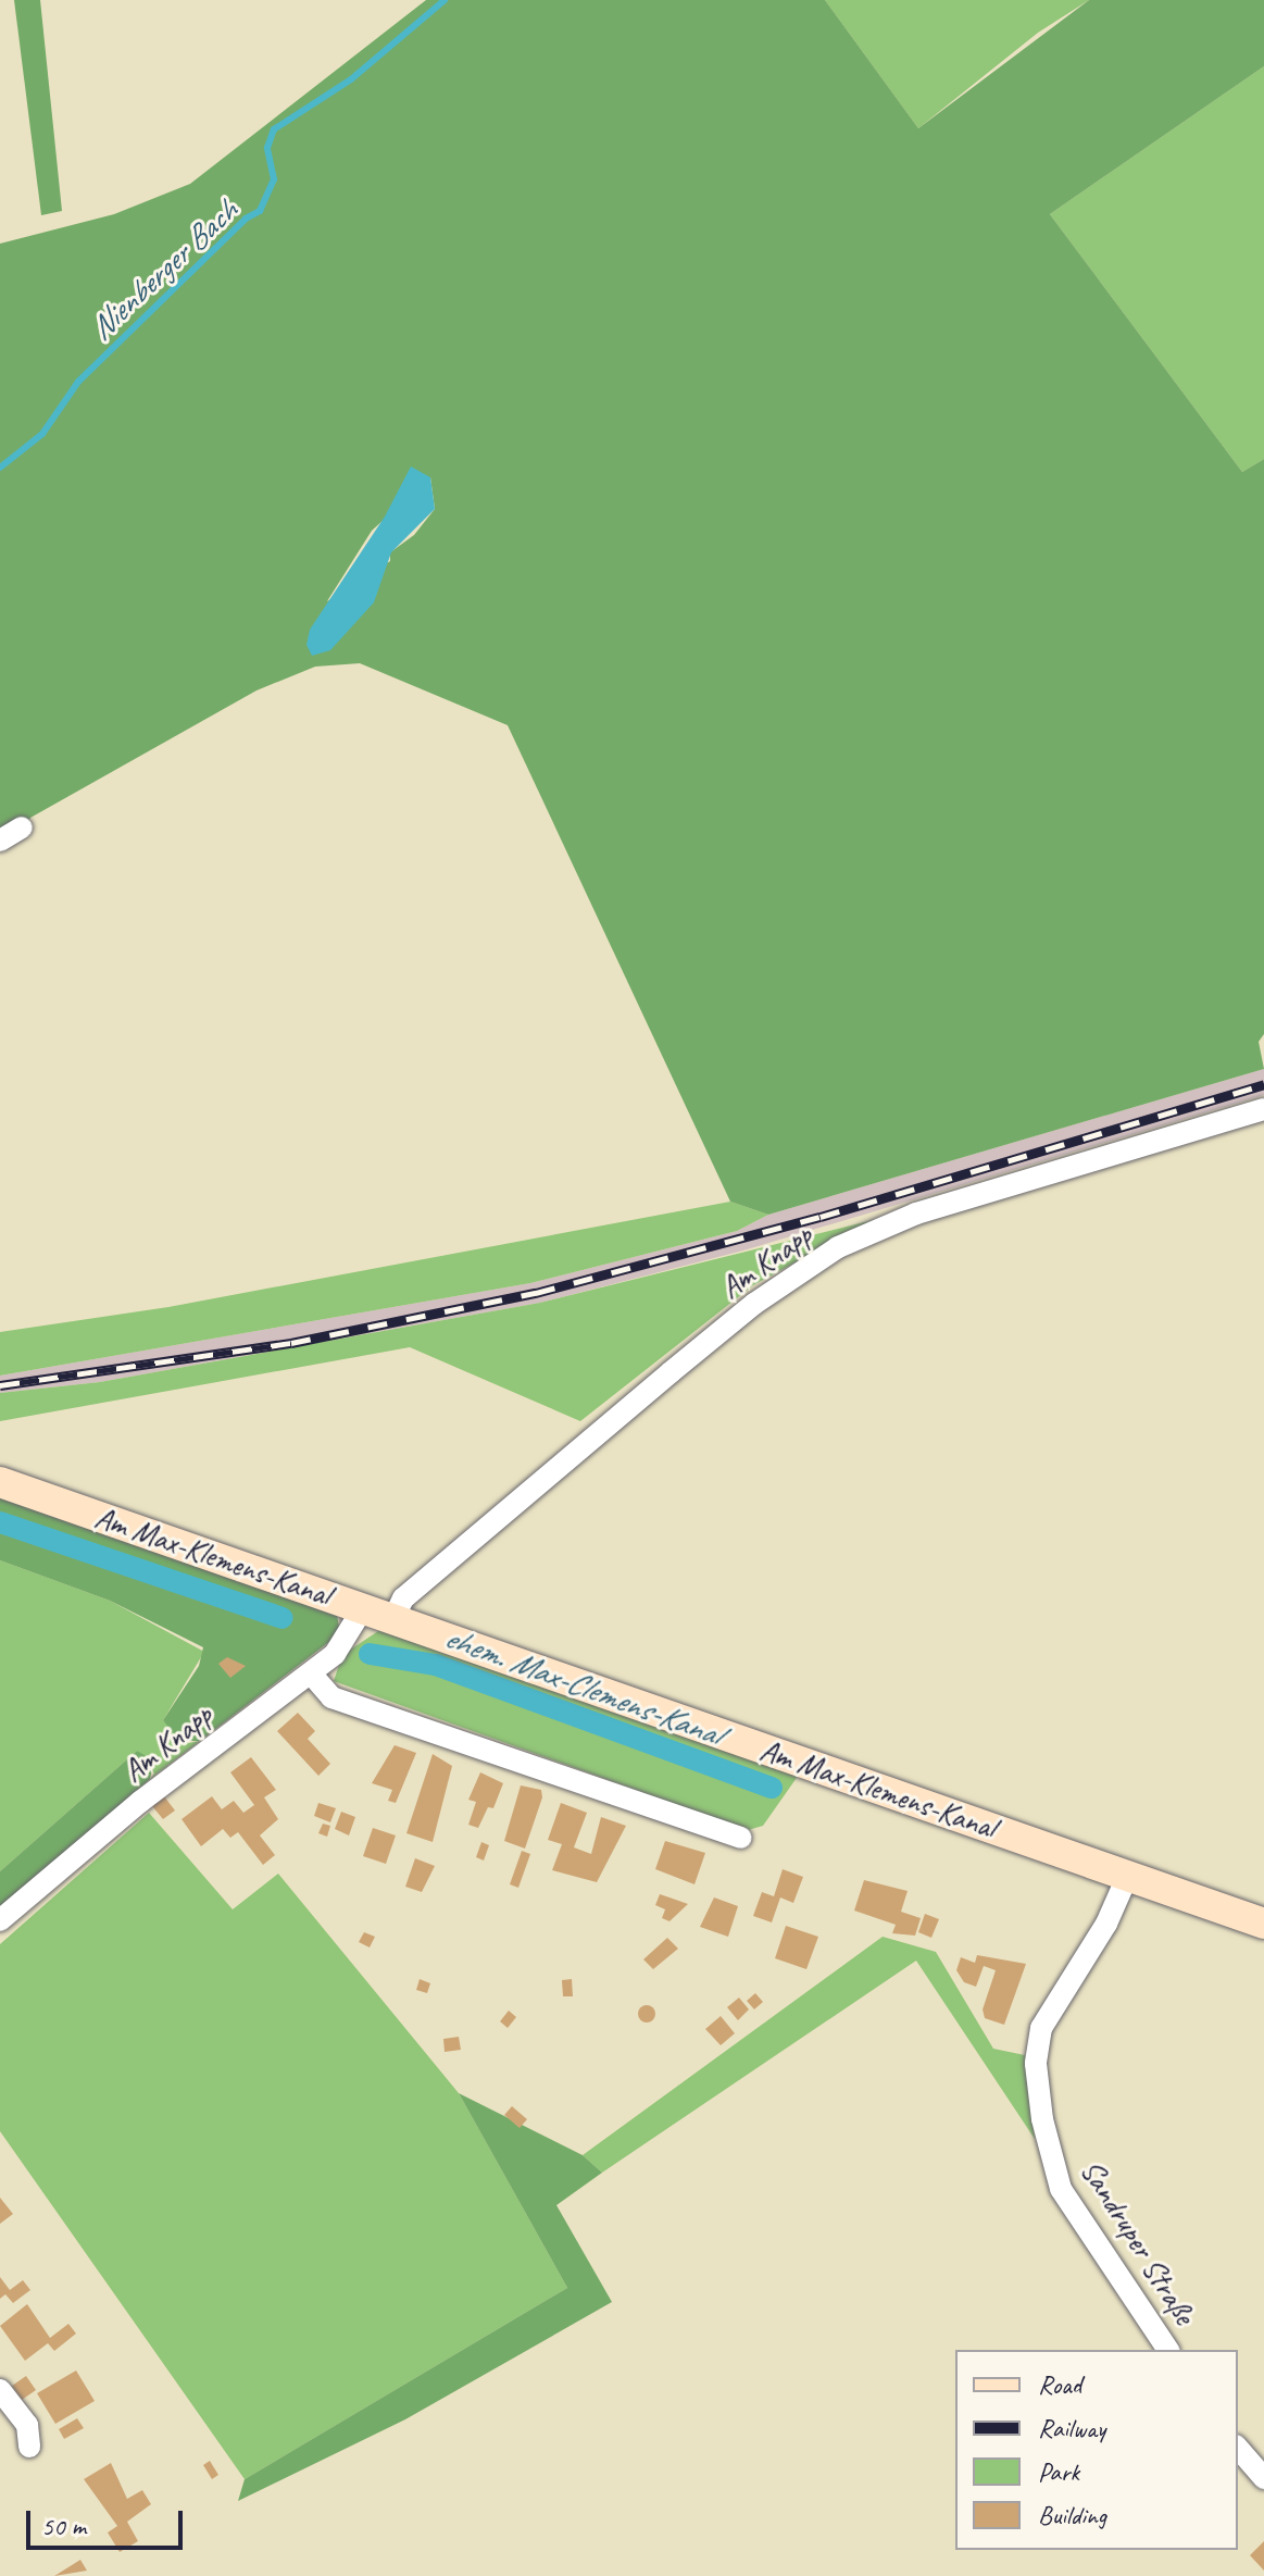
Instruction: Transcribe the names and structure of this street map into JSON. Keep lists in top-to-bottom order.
{
  "streets": {
    "main road": ["Am Max-Klemens-Kanal"],
    "street": ["Am Knapp", "Sandruper Straße"]
  },
  "crossings": [
    ["Am Knapp", "Am Max-Klemens-Kanal"],
    ["Am Max-Klemens-Kanal", "Sandruper Straße"]
  ],
  "water": ["Nienberger Bach", "ehem. Max-Clemens-Kanal"],
  "legend": [
    "Road",
    "Railway",
    "Park",
    "Building"
  ],
  "scale_bar": "50 m"
}
